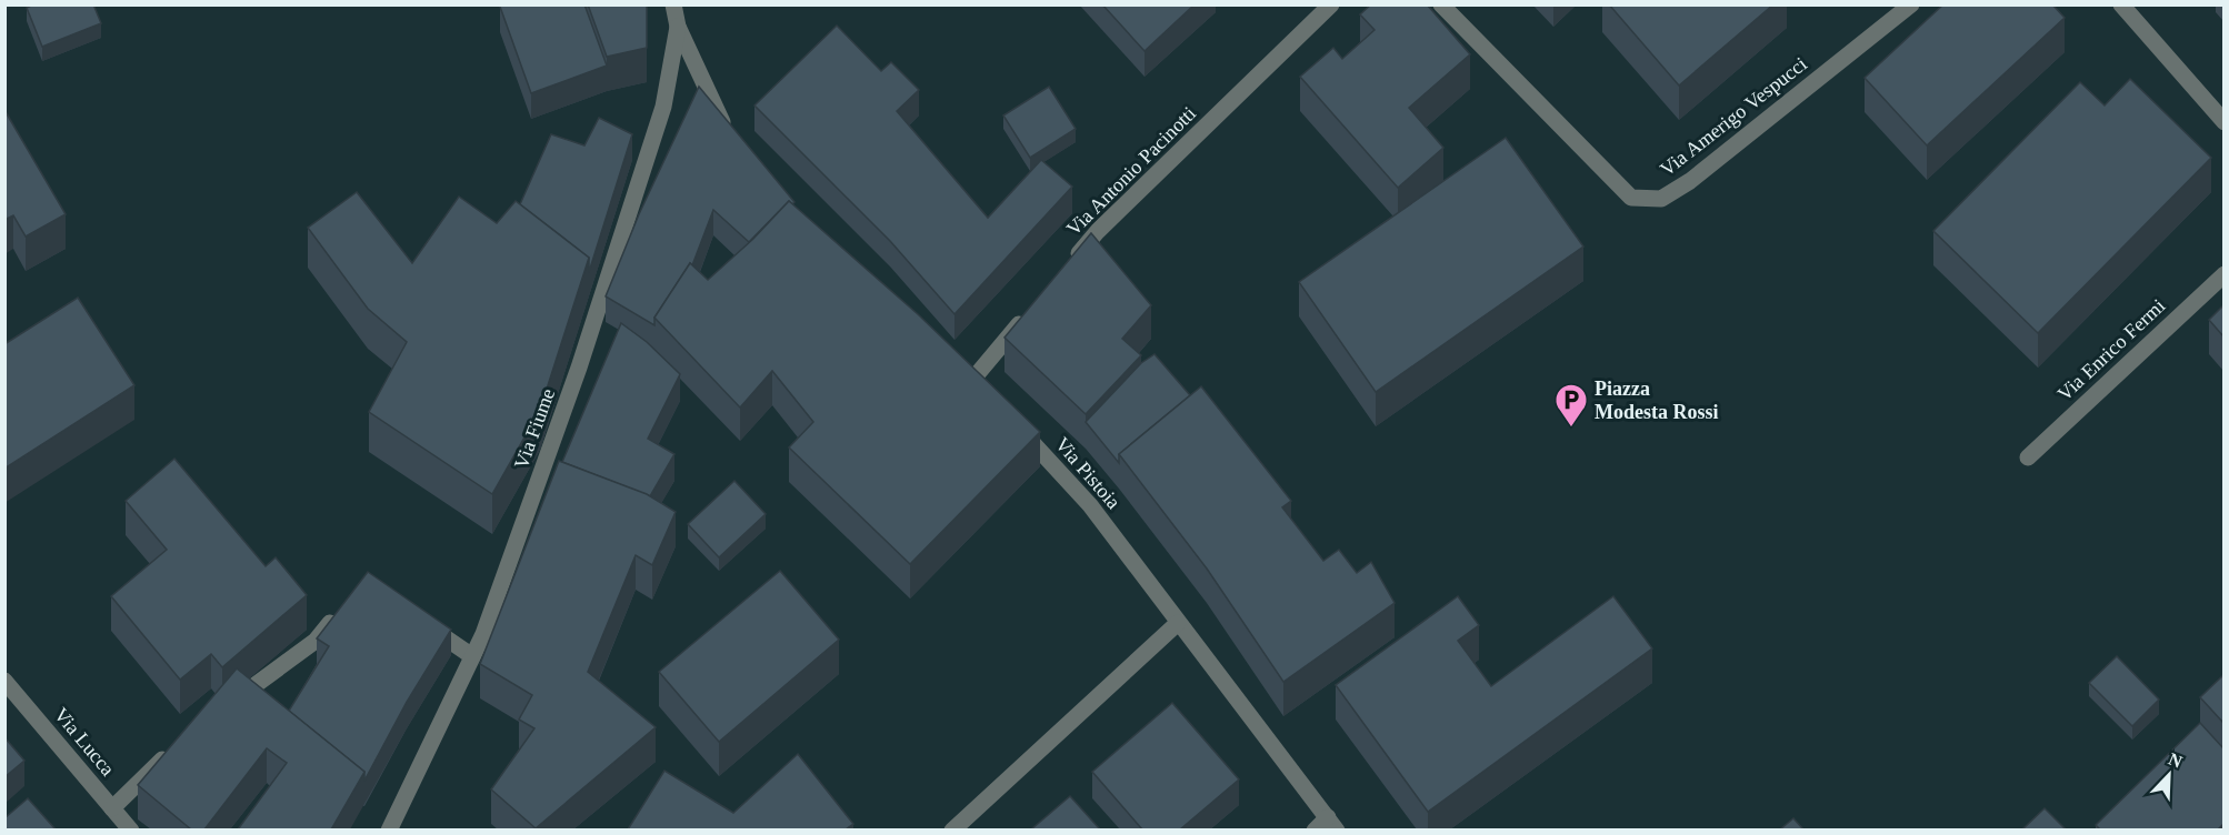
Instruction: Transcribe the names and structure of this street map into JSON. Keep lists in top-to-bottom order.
{
  "streets": {
    "street": [
      "Via Amerigo Vespucci",
      "Via Antonio Pacinotti",
      "Via Enrico Fermi",
      "Via Fiume",
      "Via Pistoia",
      "Via Lucca"
    ]
  },
  "places": {
    "parking": ["Piazza Modesta Rossi"]
  },
  "north": "top right"
}
